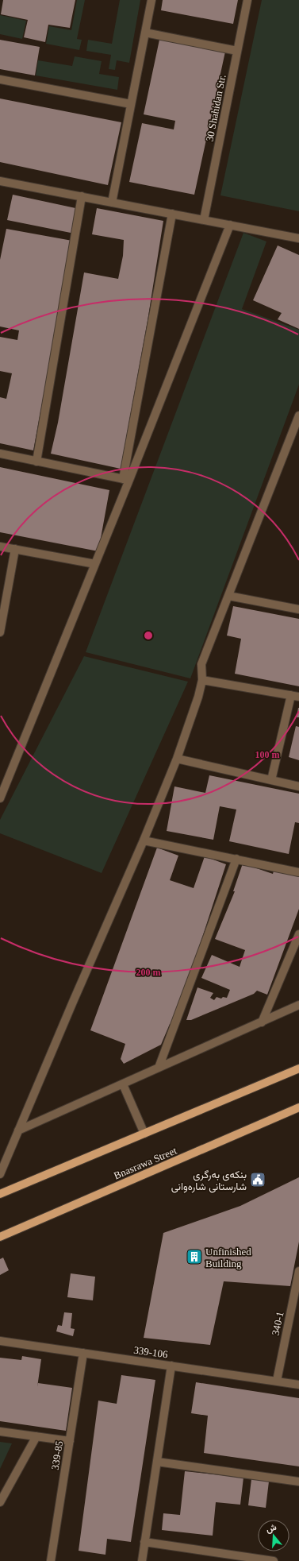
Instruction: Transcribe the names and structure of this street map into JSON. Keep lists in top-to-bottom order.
{
  "streets": {
    "main road": ["Bnasrawa Street"],
    "street": [
      "30 Shahidan Str.",
      "340-1",
      "339-106",
      "339-85"
    ]
  },
  "crossings": [
    ["340-1", "339-106"],
    ["339-106", "339-85"]
  ],
  "places": {
    "public building": ["بنكەی بەرگری شارستانی شارەوانی"],
    "building": ["Unfinished Building"]
  },
  "north": "top",
  "rings": ["100 m", "200 m"]
}
